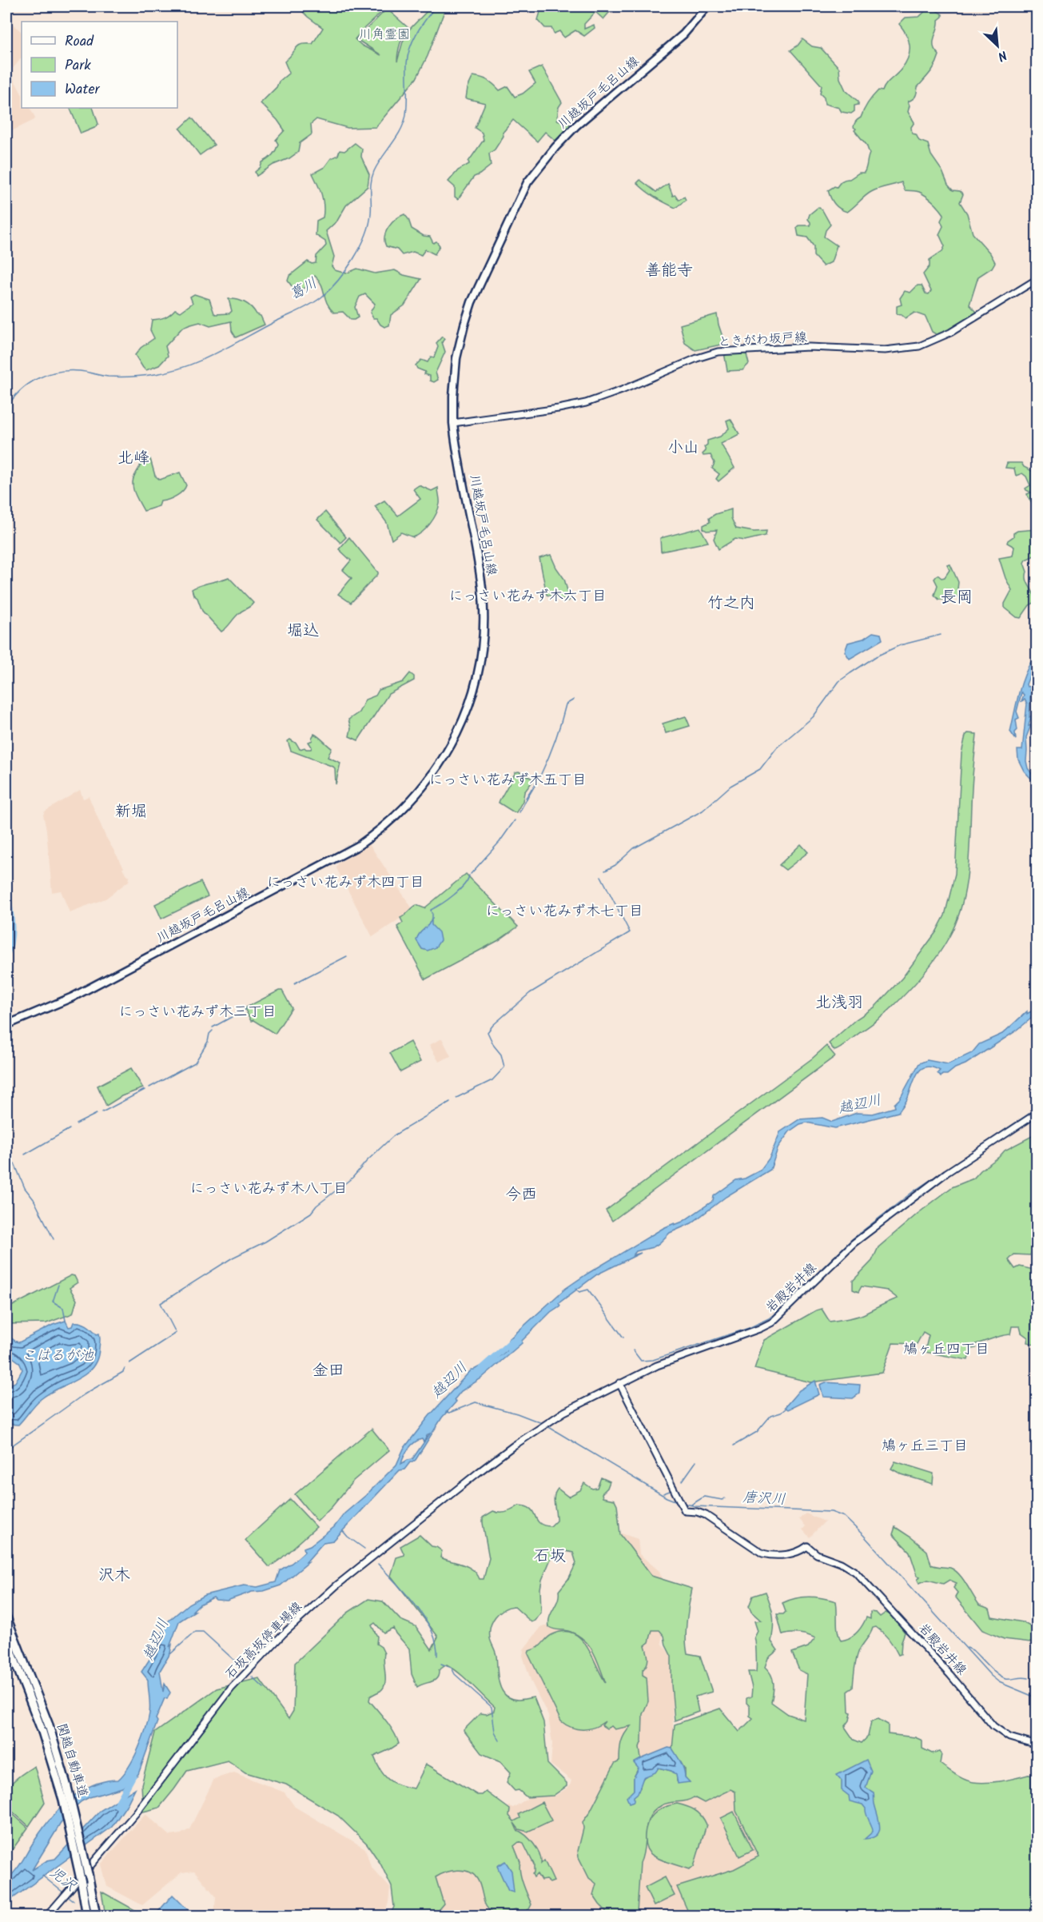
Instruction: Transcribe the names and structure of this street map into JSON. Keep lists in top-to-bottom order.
{
  "streets": {
    "highway": ["関越自動車道"],
    "main road": [
      "川越坂戸毛呂山線",
      "ときがわ坂戸線",
      "岩殿岩井線",
      "石坂高坂停車場線"
    ]
  },
  "crossings": [
    ["川越坂戸毛呂山線", "ときがわ坂戸線"],
    ["岩殿岩井線", "石坂高坂停車場線"]
  ],
  "districts": [
    "善能寺",
    "小山",
    "北峰",
    "にっさい花みず木六丁目",
    "長岡",
    "竹之内",
    "堀込",
    "にっさい花みず木五丁目",
    "新堀",
    "にっさい花みず木四丁目",
    "にっさい花みず木七丁目",
    "北浅羽",
    "にっさい花みず木三丁目",
    "にっさい花みず木八丁目",
    "今西",
    "鳩ヶ丘四丁目",
    "金田",
    "鳩ヶ丘三丁目",
    "石坂",
    "沢木"
  ],
  "water": [
    "葛川",
    "越辺川",
    "こはるが池",
    "唐沢川",
    "児沢"
  ],
  "parks": ["川角霊園"],
  "legend": ["Road", "Park", "Water"],
  "north": "bottom right"
}
